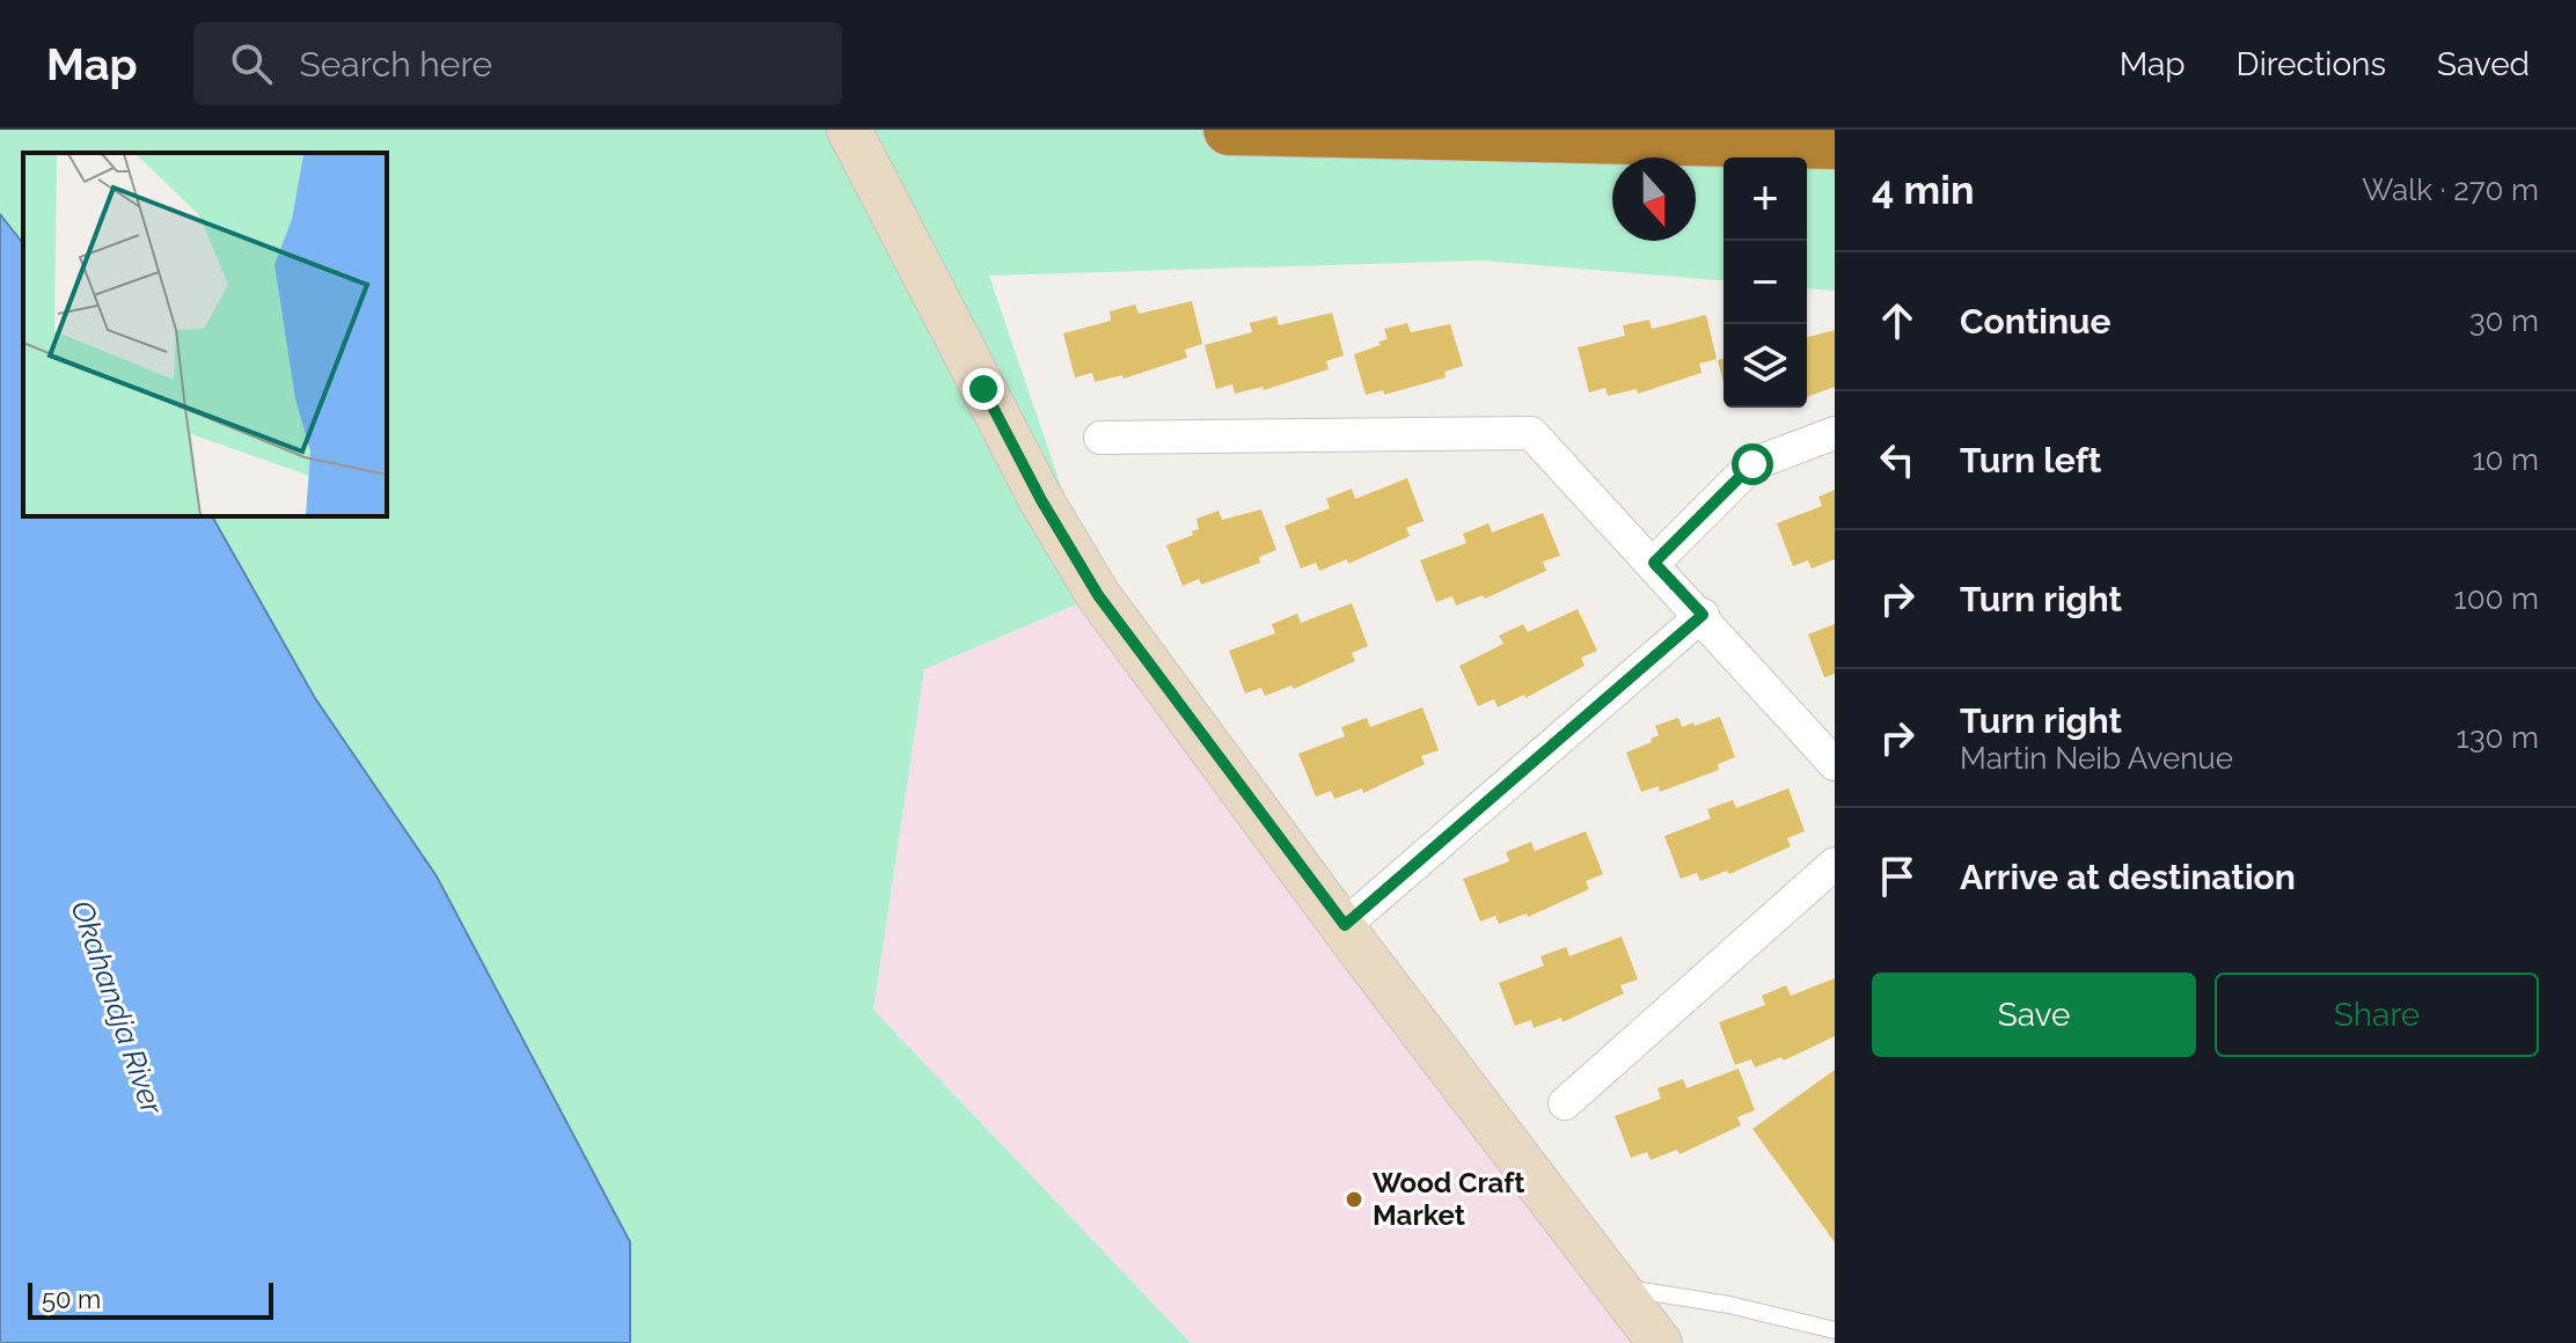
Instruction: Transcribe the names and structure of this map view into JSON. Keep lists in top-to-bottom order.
{
  "water": ["Okahandja River"],
  "places": ["Wood Craft Market"],
  "scale_bar": "50 m",
  "north": "bottom",
  "page": {
    "header": "Map",
    "search": "Search here",
    "nav": ["Map", "Directions", "Saved"],
    "heading": ["4 min", "Walk · 270 m"],
    "map_buttons": ["+", "−"],
    "list": [
      ["Continue", "30 m"],
      ["Turn left", "10 m"],
      ["Turn right", "100 m"],
      ["Turn right", "Martin Neib Avenue", "130 m"],
      "Arrive at destination"
    ],
    "buttons": ["Save", "Share"],
    "scale": "50 m"
  }
}
